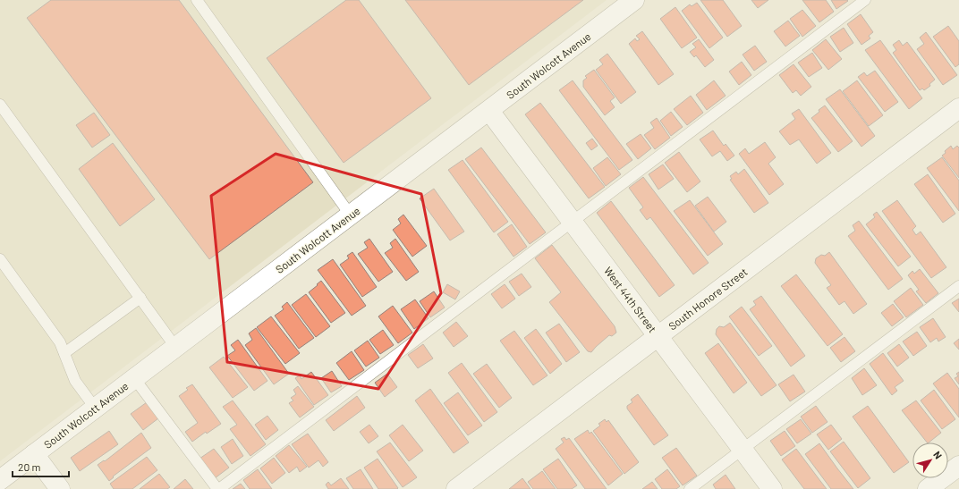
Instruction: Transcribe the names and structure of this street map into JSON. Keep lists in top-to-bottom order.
{
  "streets": {
    "street": ["South Wolcott Avenue", "South Honore Street", "West 44th Street"]
  },
  "crossings": [
    ["South Wolcott Avenue", "West 44th Street"],
    ["South Honore Street", "West 44th Street"]
  ],
  "scale_bar": "20 m",
  "north": "top right"
}
